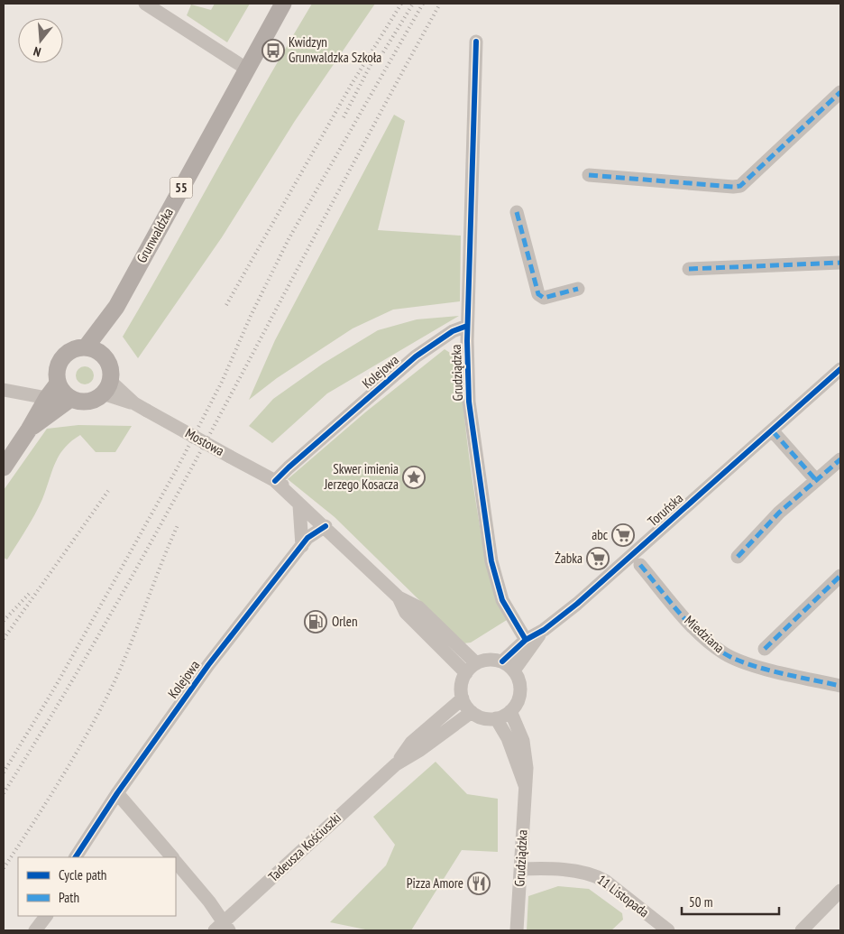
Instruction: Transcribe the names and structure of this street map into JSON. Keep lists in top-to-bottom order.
{
  "streets": {
    "main road": ["55", "Grunwaldzka"],
    "street": [
      "Kolejowa",
      "Grudziądzka",
      "Mostowa",
      "Toruńska",
      "Miedziana",
      "Tadeusza Kościuszki",
      "11 Listopada"
    ]
  },
  "crossings": [
    ["55", "Grunwaldzka"],
    ["Grunwaldzka", "Mostowa"],
    ["Kolejowa", "Grudziądzka"],
    ["Kolejowa", "Mostowa"],
    ["Grudziądzka", "Mostowa"],
    ["Grudziądzka", "Toruńska"],
    ["Grudziądzka", "Tadeusza Kościuszki"],
    ["Grudziądzka", "11 Listopada"],
    ["Mostowa", "Toruńska"],
    ["Mostowa", "Tadeusza Kościuszki"],
    ["Toruńska", "Tadeusza Kościuszki"]
  ],
  "places": {
    "bus stop": ["Kwidzyn Grunwaldzka Szkoła"],
    "place": ["Skwer imienia Jerzego Kosacza"],
    "supermarket": ["abc", "Żabka"],
    "fuel station": ["Orlen"],
    "restaurant": ["Pizza Amore"]
  },
  "legend": ["Cycle path", "Path"],
  "scale_bar": "50 m",
  "north": "bottom"
}
